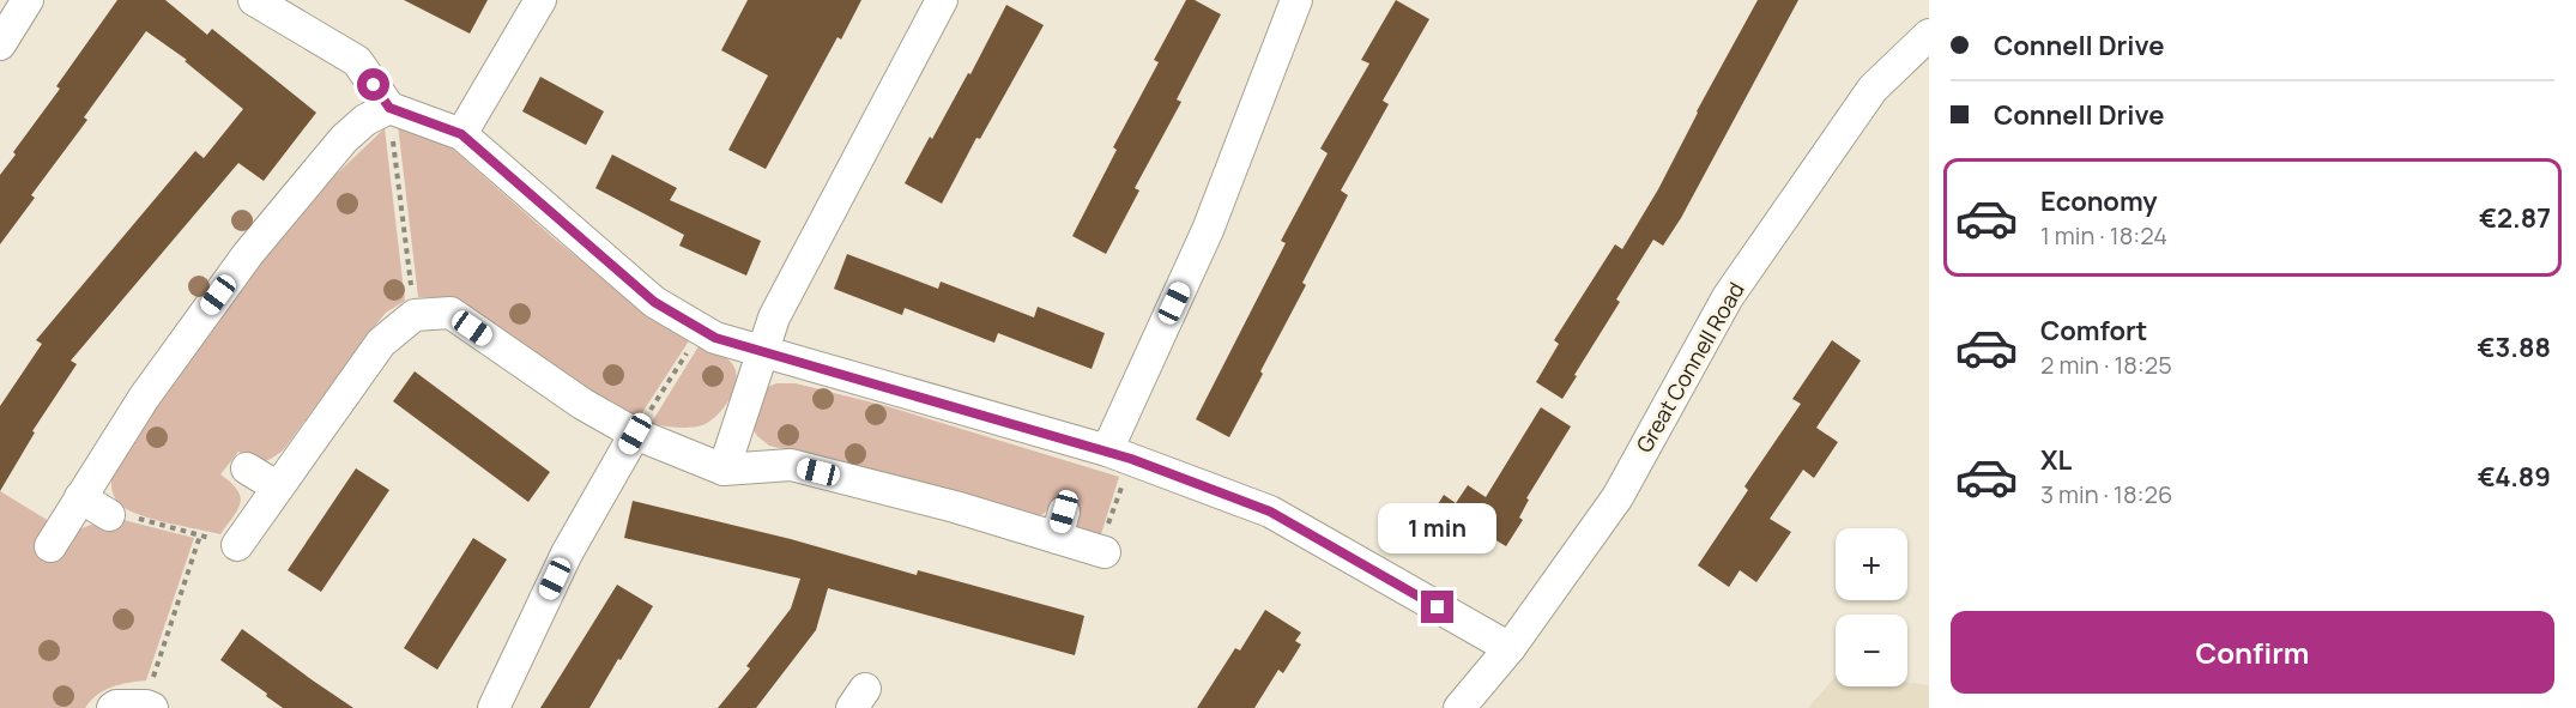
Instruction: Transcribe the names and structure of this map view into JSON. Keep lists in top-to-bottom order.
{
  "streets": {
    "street": ["Great Connell Road"]
  },
  "page": {
    "banner": ["Connell Drive", "Connell Drive"],
    "list": [
      {
        "name": "Economy",
        "note": "1 min · 18:24",
        "value": "€2.87"
      },
      {
        "name": "Comfort",
        "note": "2 min · 18:25",
        "value": "€3.88"
      },
      {
        "name": "XL",
        "note": "3 min · 18:26",
        "value": "€4.89"
      }
    ],
    "bubble": "1 min",
    "map_buttons": ["+", "−"],
    "buttons": "Confirm"
  }
}
